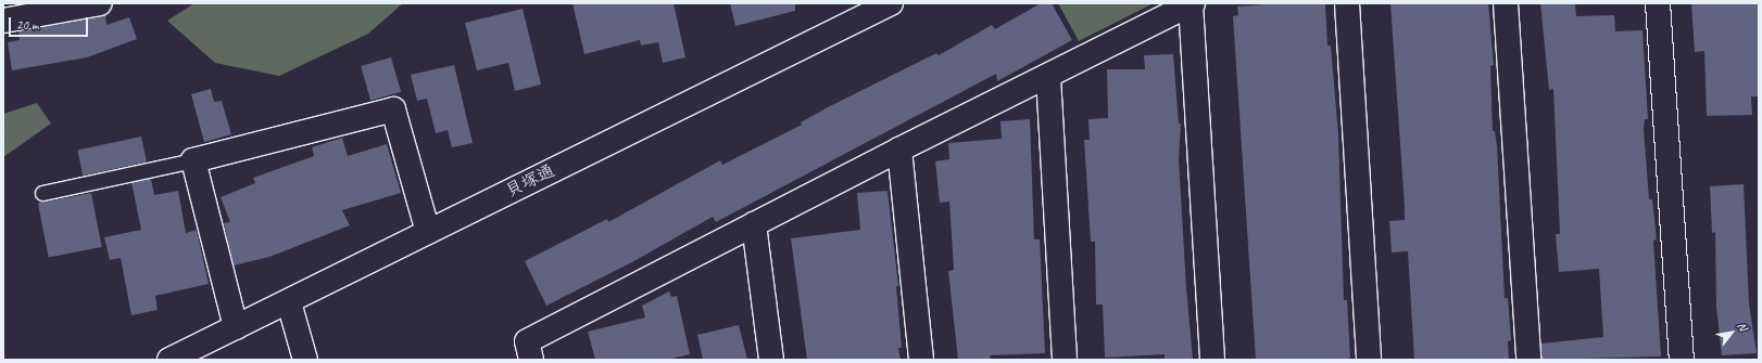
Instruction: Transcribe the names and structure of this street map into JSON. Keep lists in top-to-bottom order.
{
  "streets": {
    "street": ["貝塚通"]
  },
  "scale_bar": "20 m",
  "north": "top right"
}
